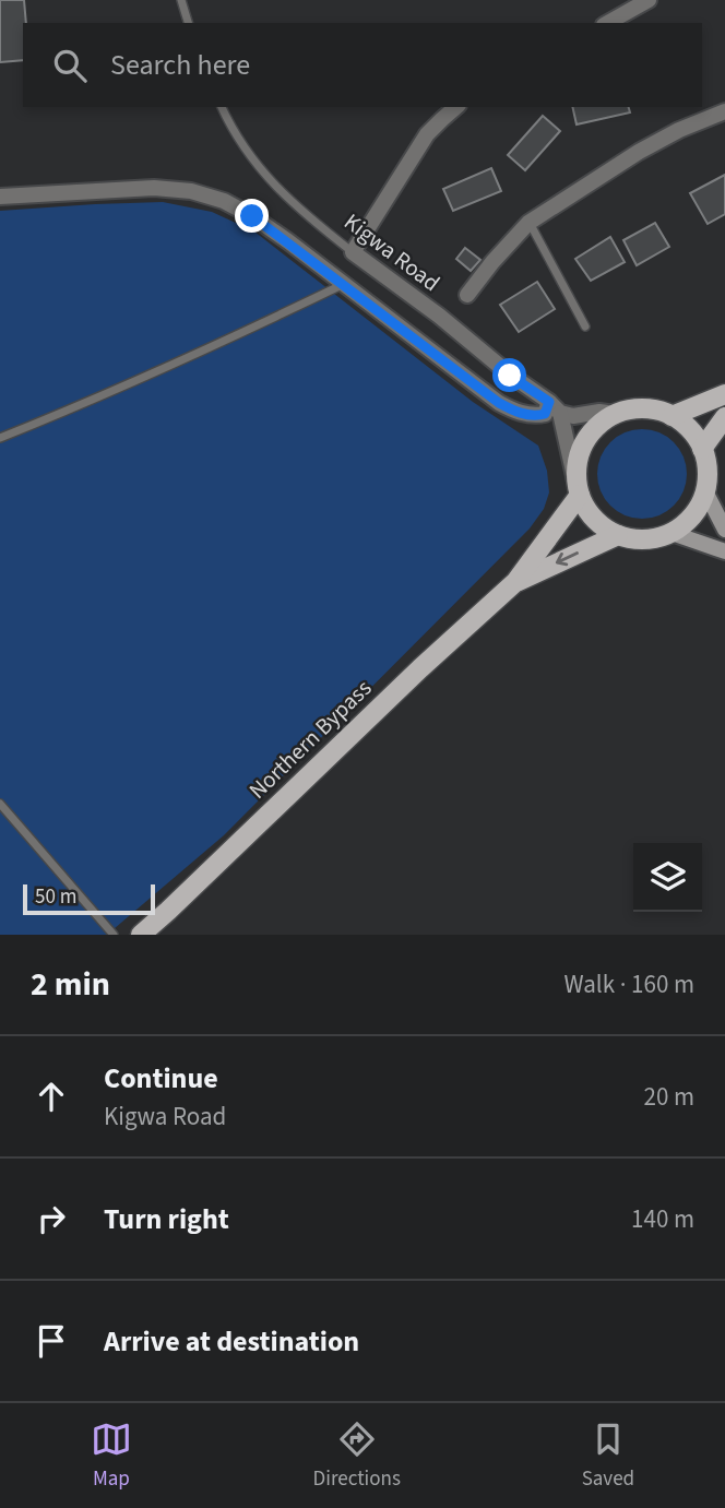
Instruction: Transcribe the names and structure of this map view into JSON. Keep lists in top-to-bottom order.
{
  "streets": {
    "main road": ["Northern Bypass"],
    "street": ["Kigwa Road"]
  },
  "scale_bar": "50 m",
  "page": {
    "search": "Search here",
    "scale": "50 m",
    "heading": ["2 min", "Walk · 160 m"],
    "list": [
      ["Continue", "Kigwa Road", "20 m"],
      ["Turn right", "140 m"],
      "Arrive at destination"
    ],
    "nav": ["Map", "Directions", "Saved"]
  }
}
